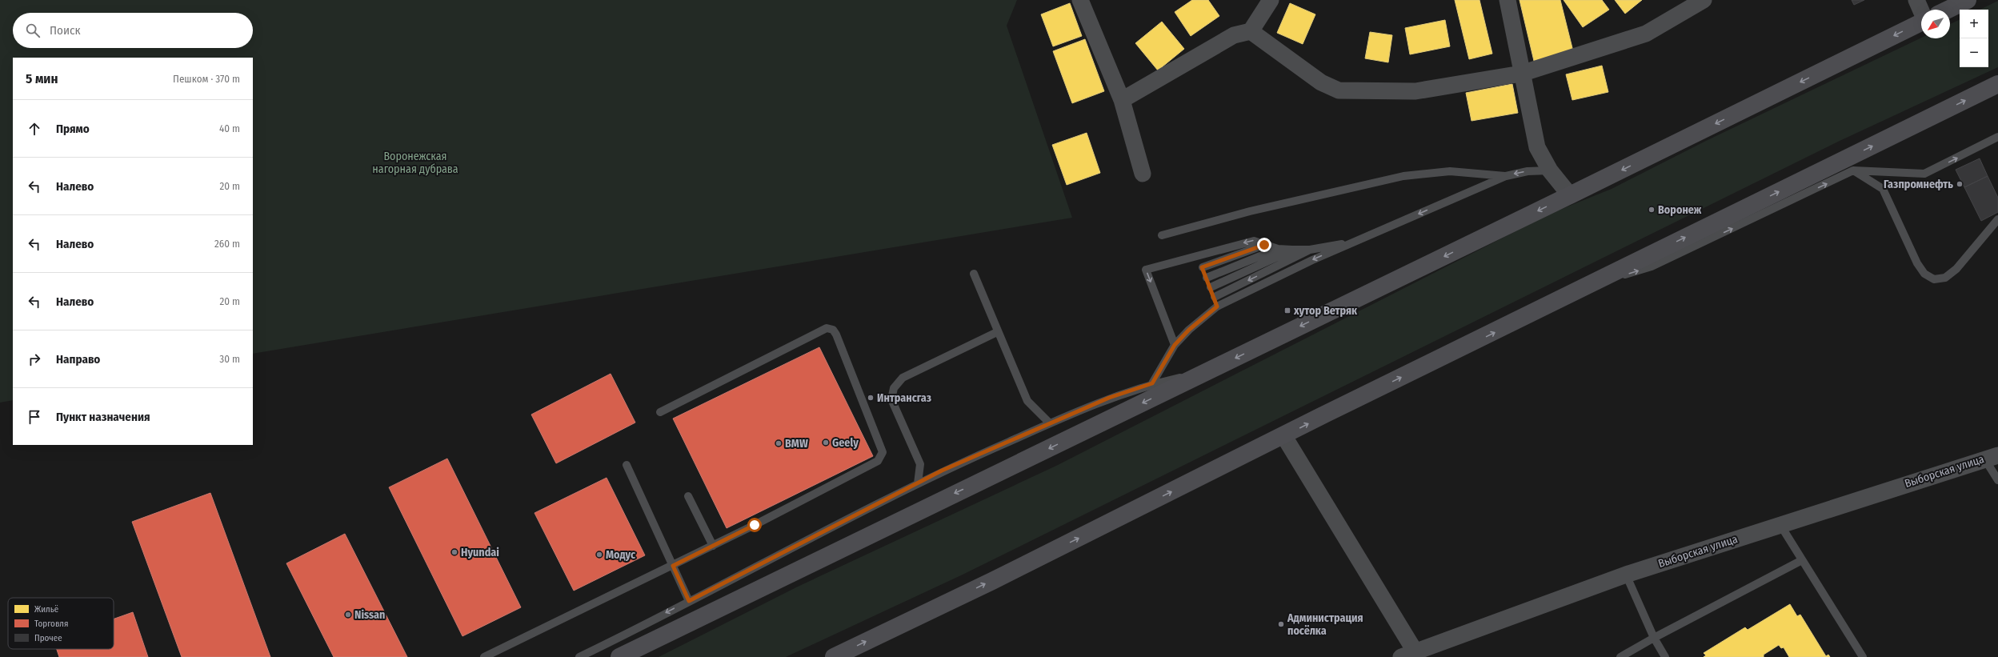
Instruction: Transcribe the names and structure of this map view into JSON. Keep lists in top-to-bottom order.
{
  "streets": {
    "street": ["Выборская улица"]
  },
  "parks": ["Воронежская нагорная дубрава"],
  "places": {
    "other": [
      "Газпромнефть",
      "Воронеж",
      "Интрансгаз",
      "Geely",
      "BMW",
      "Hyundai",
      "Модус",
      "Nissan",
      "Администрация посёлка"
    ],
    "transit": ["хутор Ветряк"]
  },
  "legend": ["Жильё", "Торговля", "Прочее"],
  "north": "bottom left",
  "page": {
    "map_buttons": ["+", "−"],
    "search": "Поиск",
    "heading": ["5 мин", "Пешком · 370 m"],
    "list": [
      ["Прямо", "40 m"],
      ["Налево", "20 m"],
      ["Налево", "260 m"],
      ["Налево", "20 m"],
      ["Направо", "30 m"],
      "Пункт назначения"
    ]
  }
}
